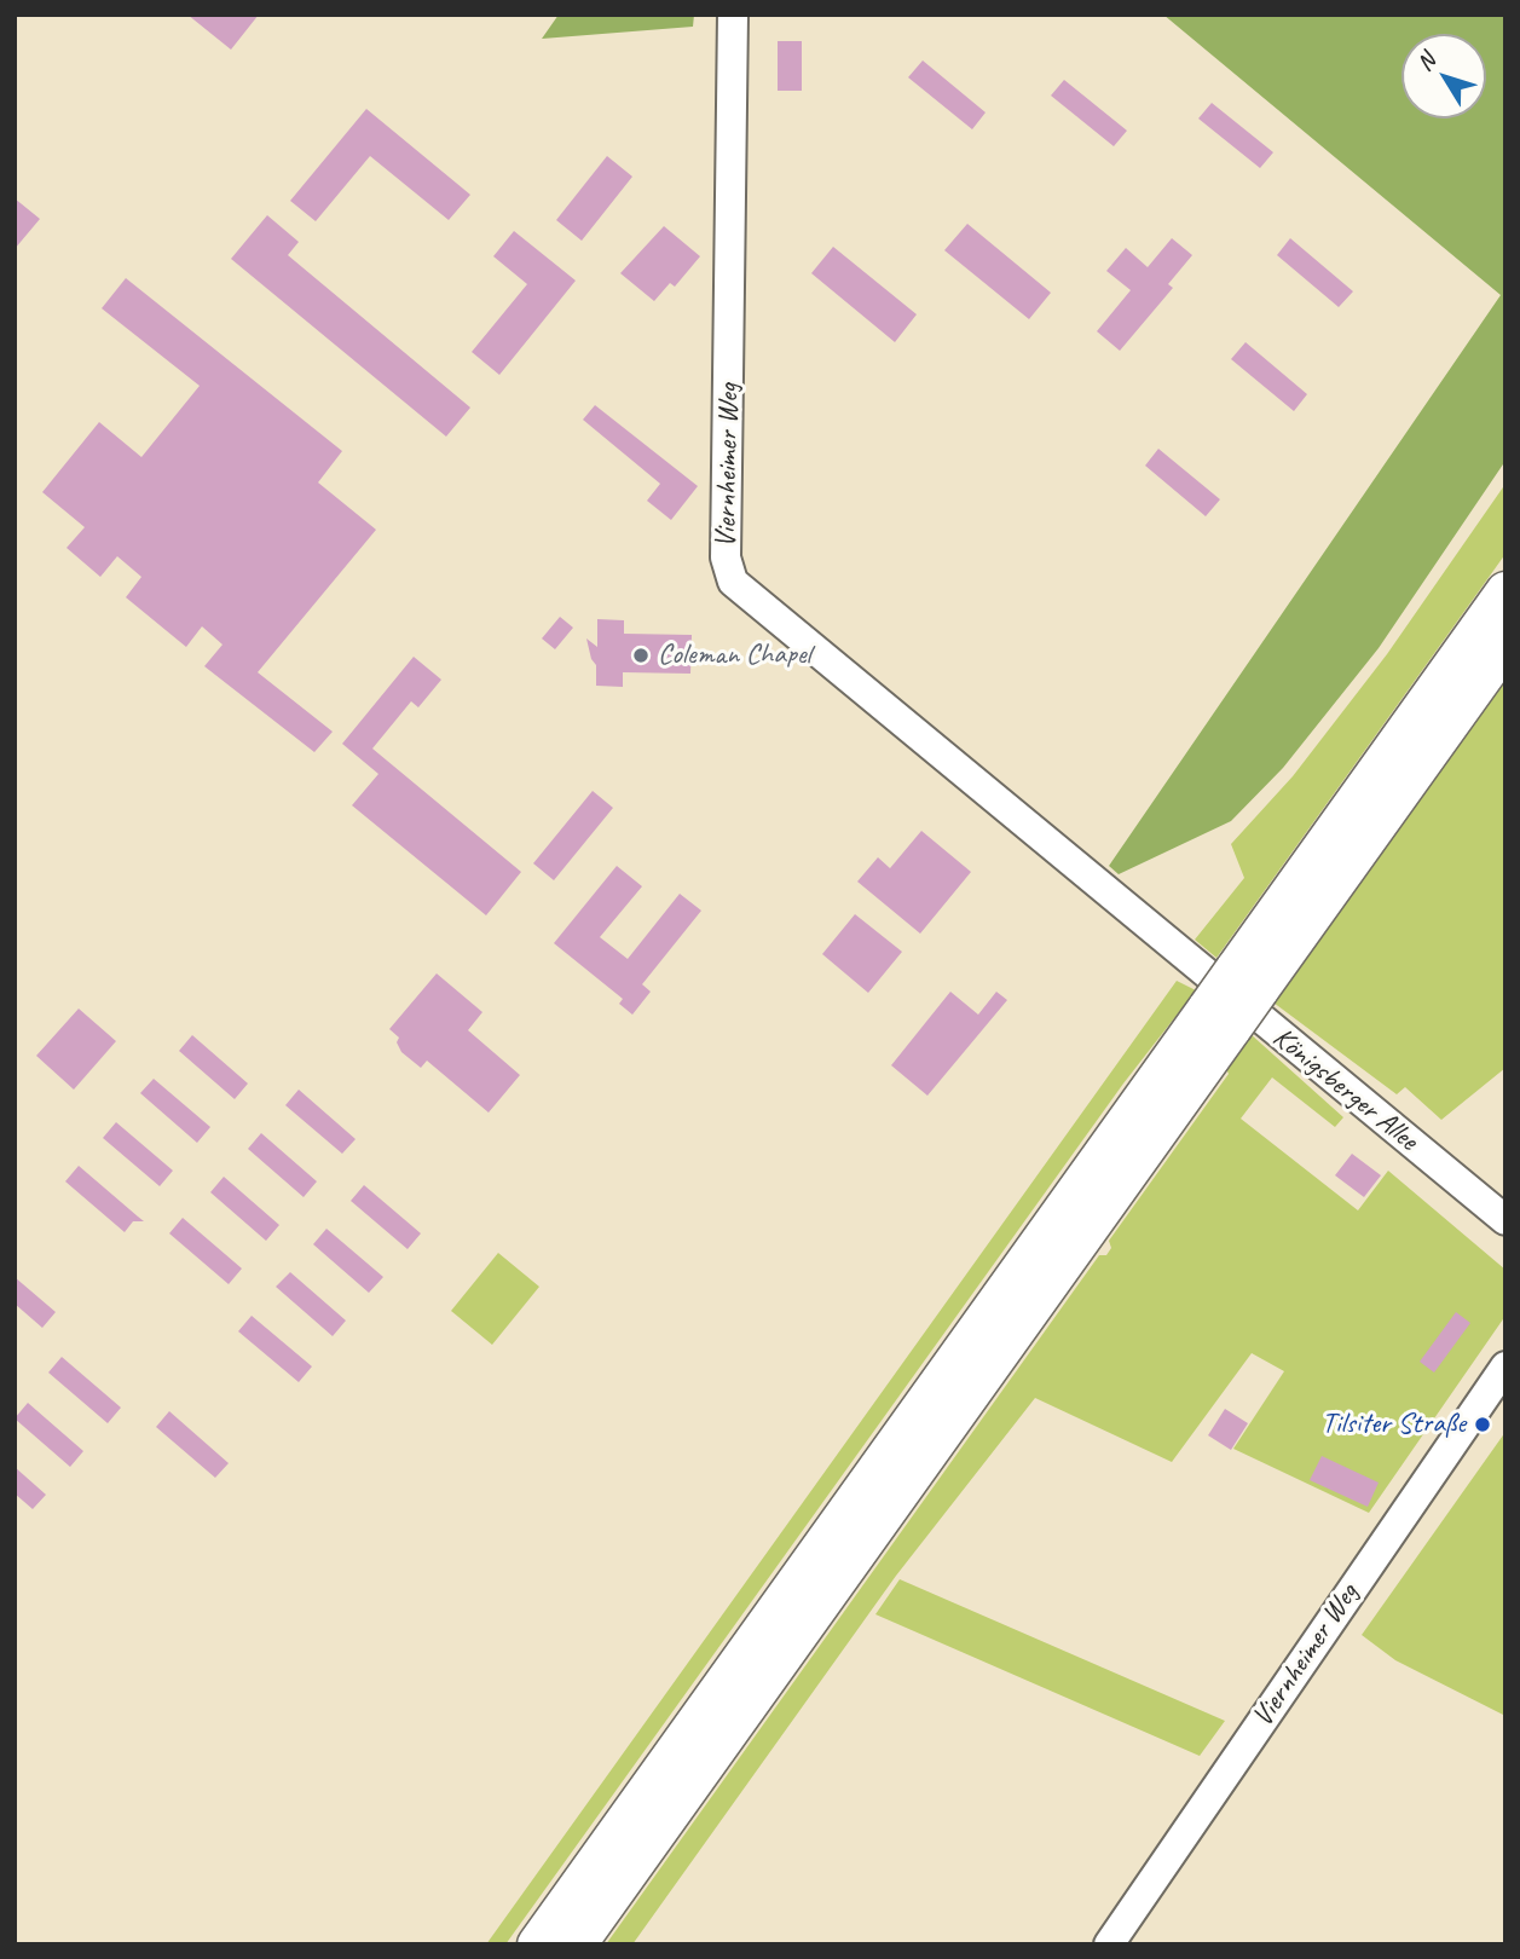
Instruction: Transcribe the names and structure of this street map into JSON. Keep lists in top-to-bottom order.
{
  "streets": {
    "street": ["Viernheimer Weg", "Königsberger Allee"]
  },
  "crossings": [
    ["Viernheimer Weg", "Königsberger Allee"]
  ],
  "places": ["Coleman Chapel", "Tilsiter Straße"],
  "north": "top left"
}
